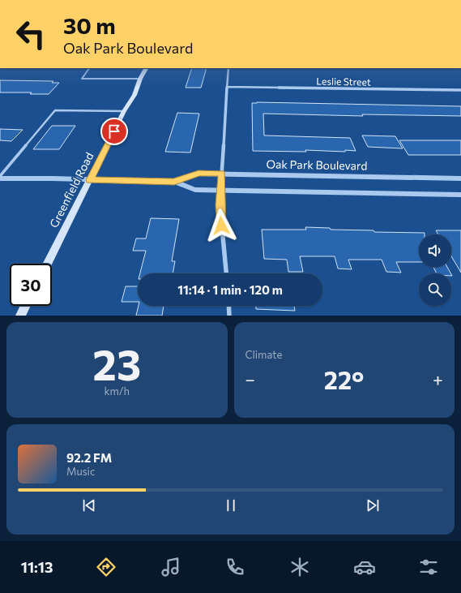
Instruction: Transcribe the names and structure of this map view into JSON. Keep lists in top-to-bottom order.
{
  "streets": {
    "main road": ["Greenfield Road"],
    "street": ["Leslie Street", "Oak Park Boulevard"]
  },
  "crossings": [
    ["Oak Park Boulevard", "Greenfield Road"]
  ],
  "page": {
    "turn": ["30 m", "Oak Park Boulevard"],
    "limit": "30",
    "trip": "11:14 · 1 min · 120 m",
    "tile": [
      ["23", "km/h"],
      "Climate"
    ],
    "heat": ["−", "22°", "+"],
    "song": ["92.2 FM", "Music"],
    "tabs": "11:13"
  }
}
